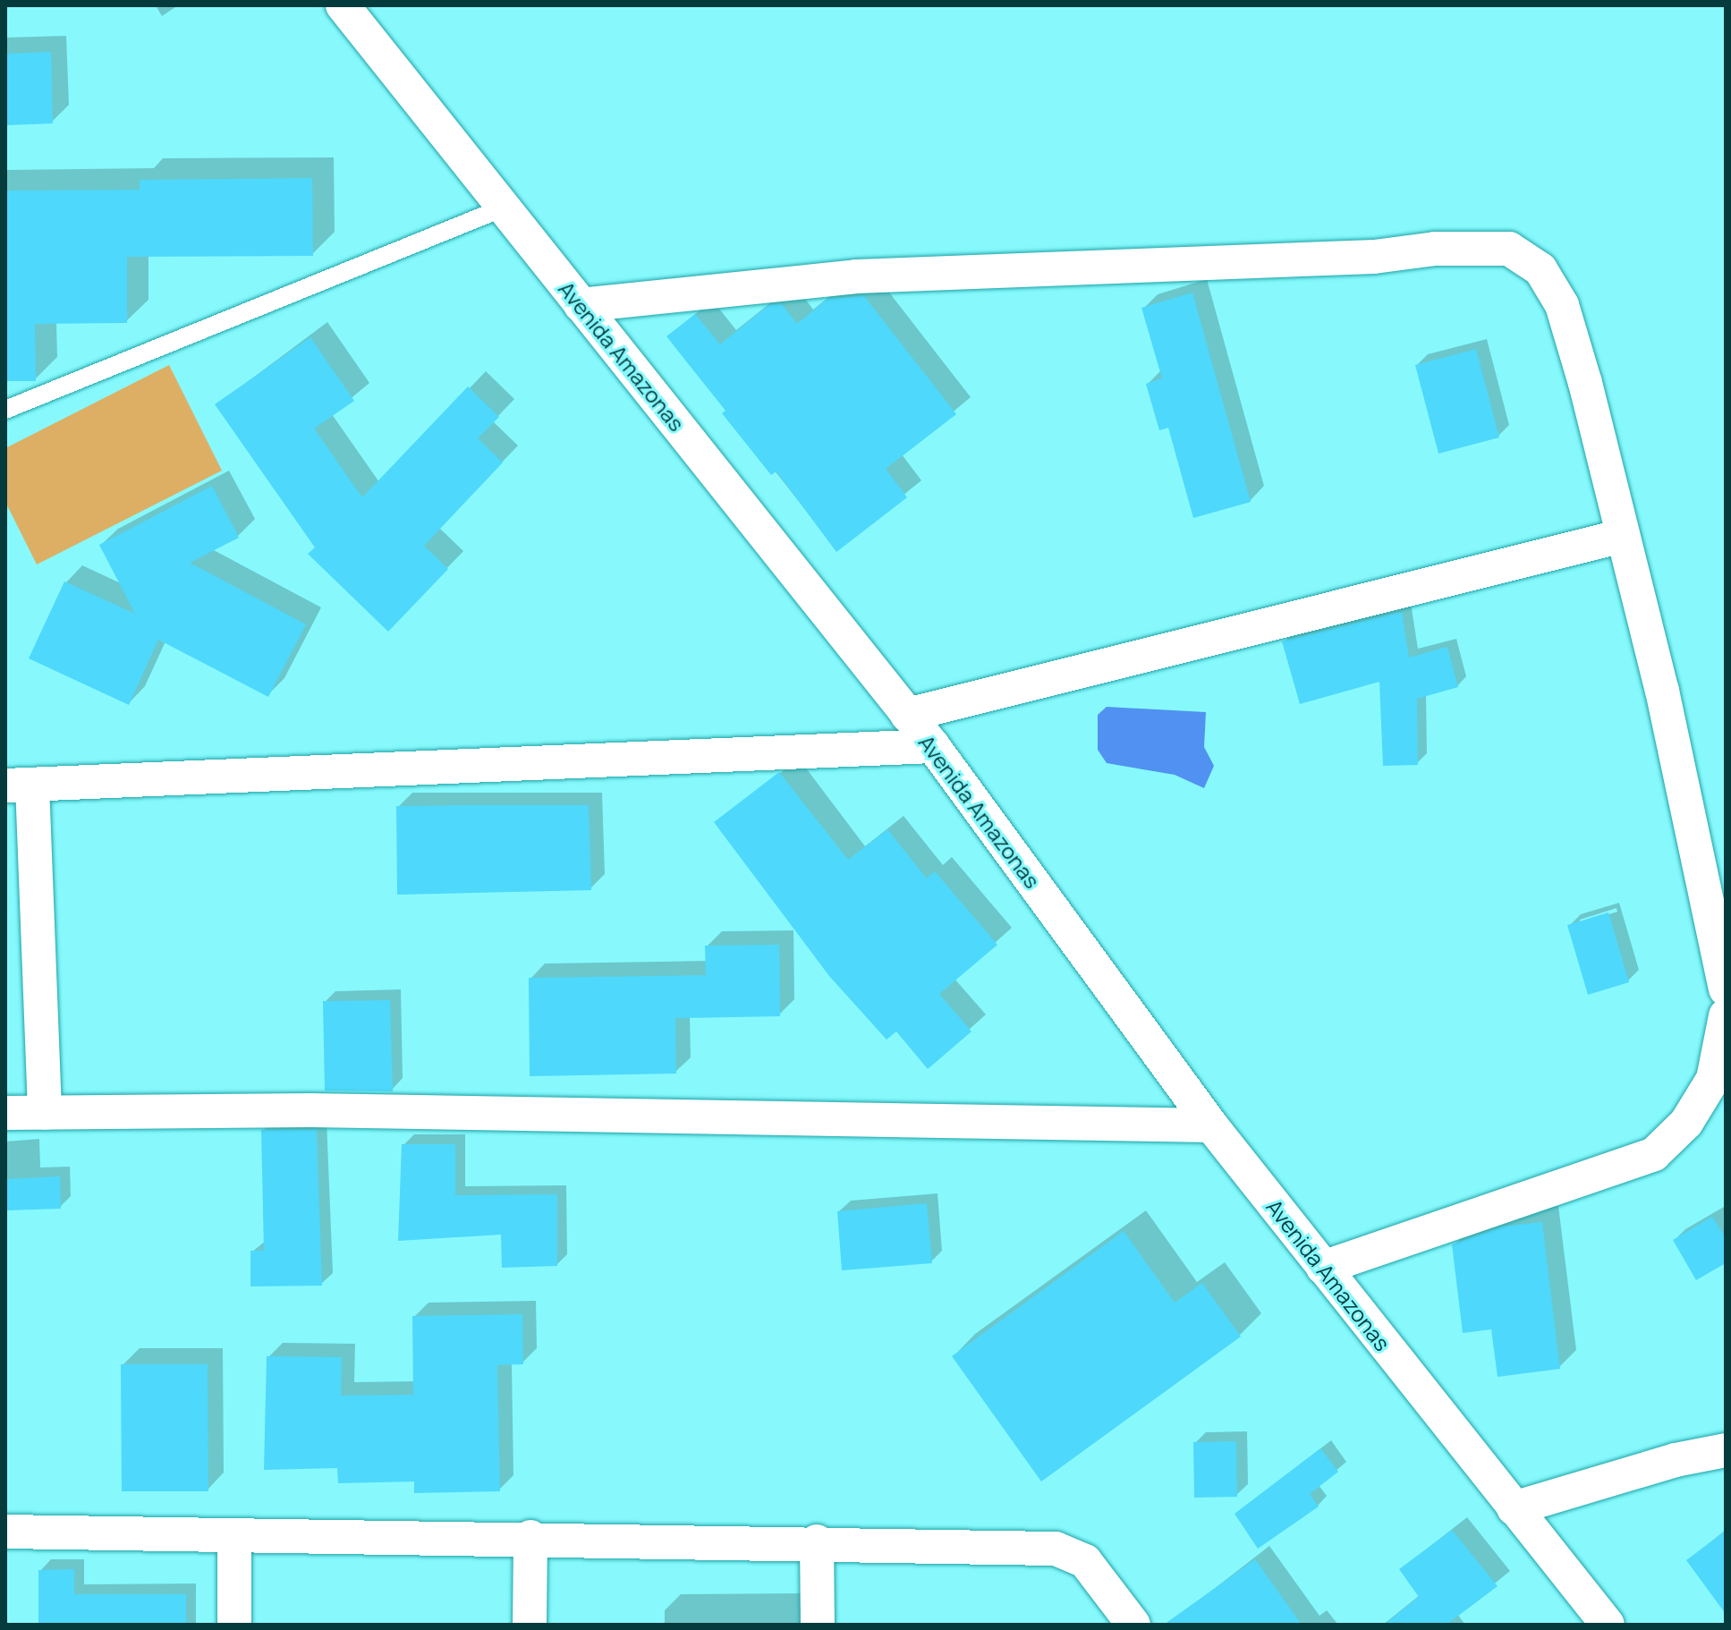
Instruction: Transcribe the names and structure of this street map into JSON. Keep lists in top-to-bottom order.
{
  "streets": {
    "street": ["Avenida Amazonas"]
  }
}
